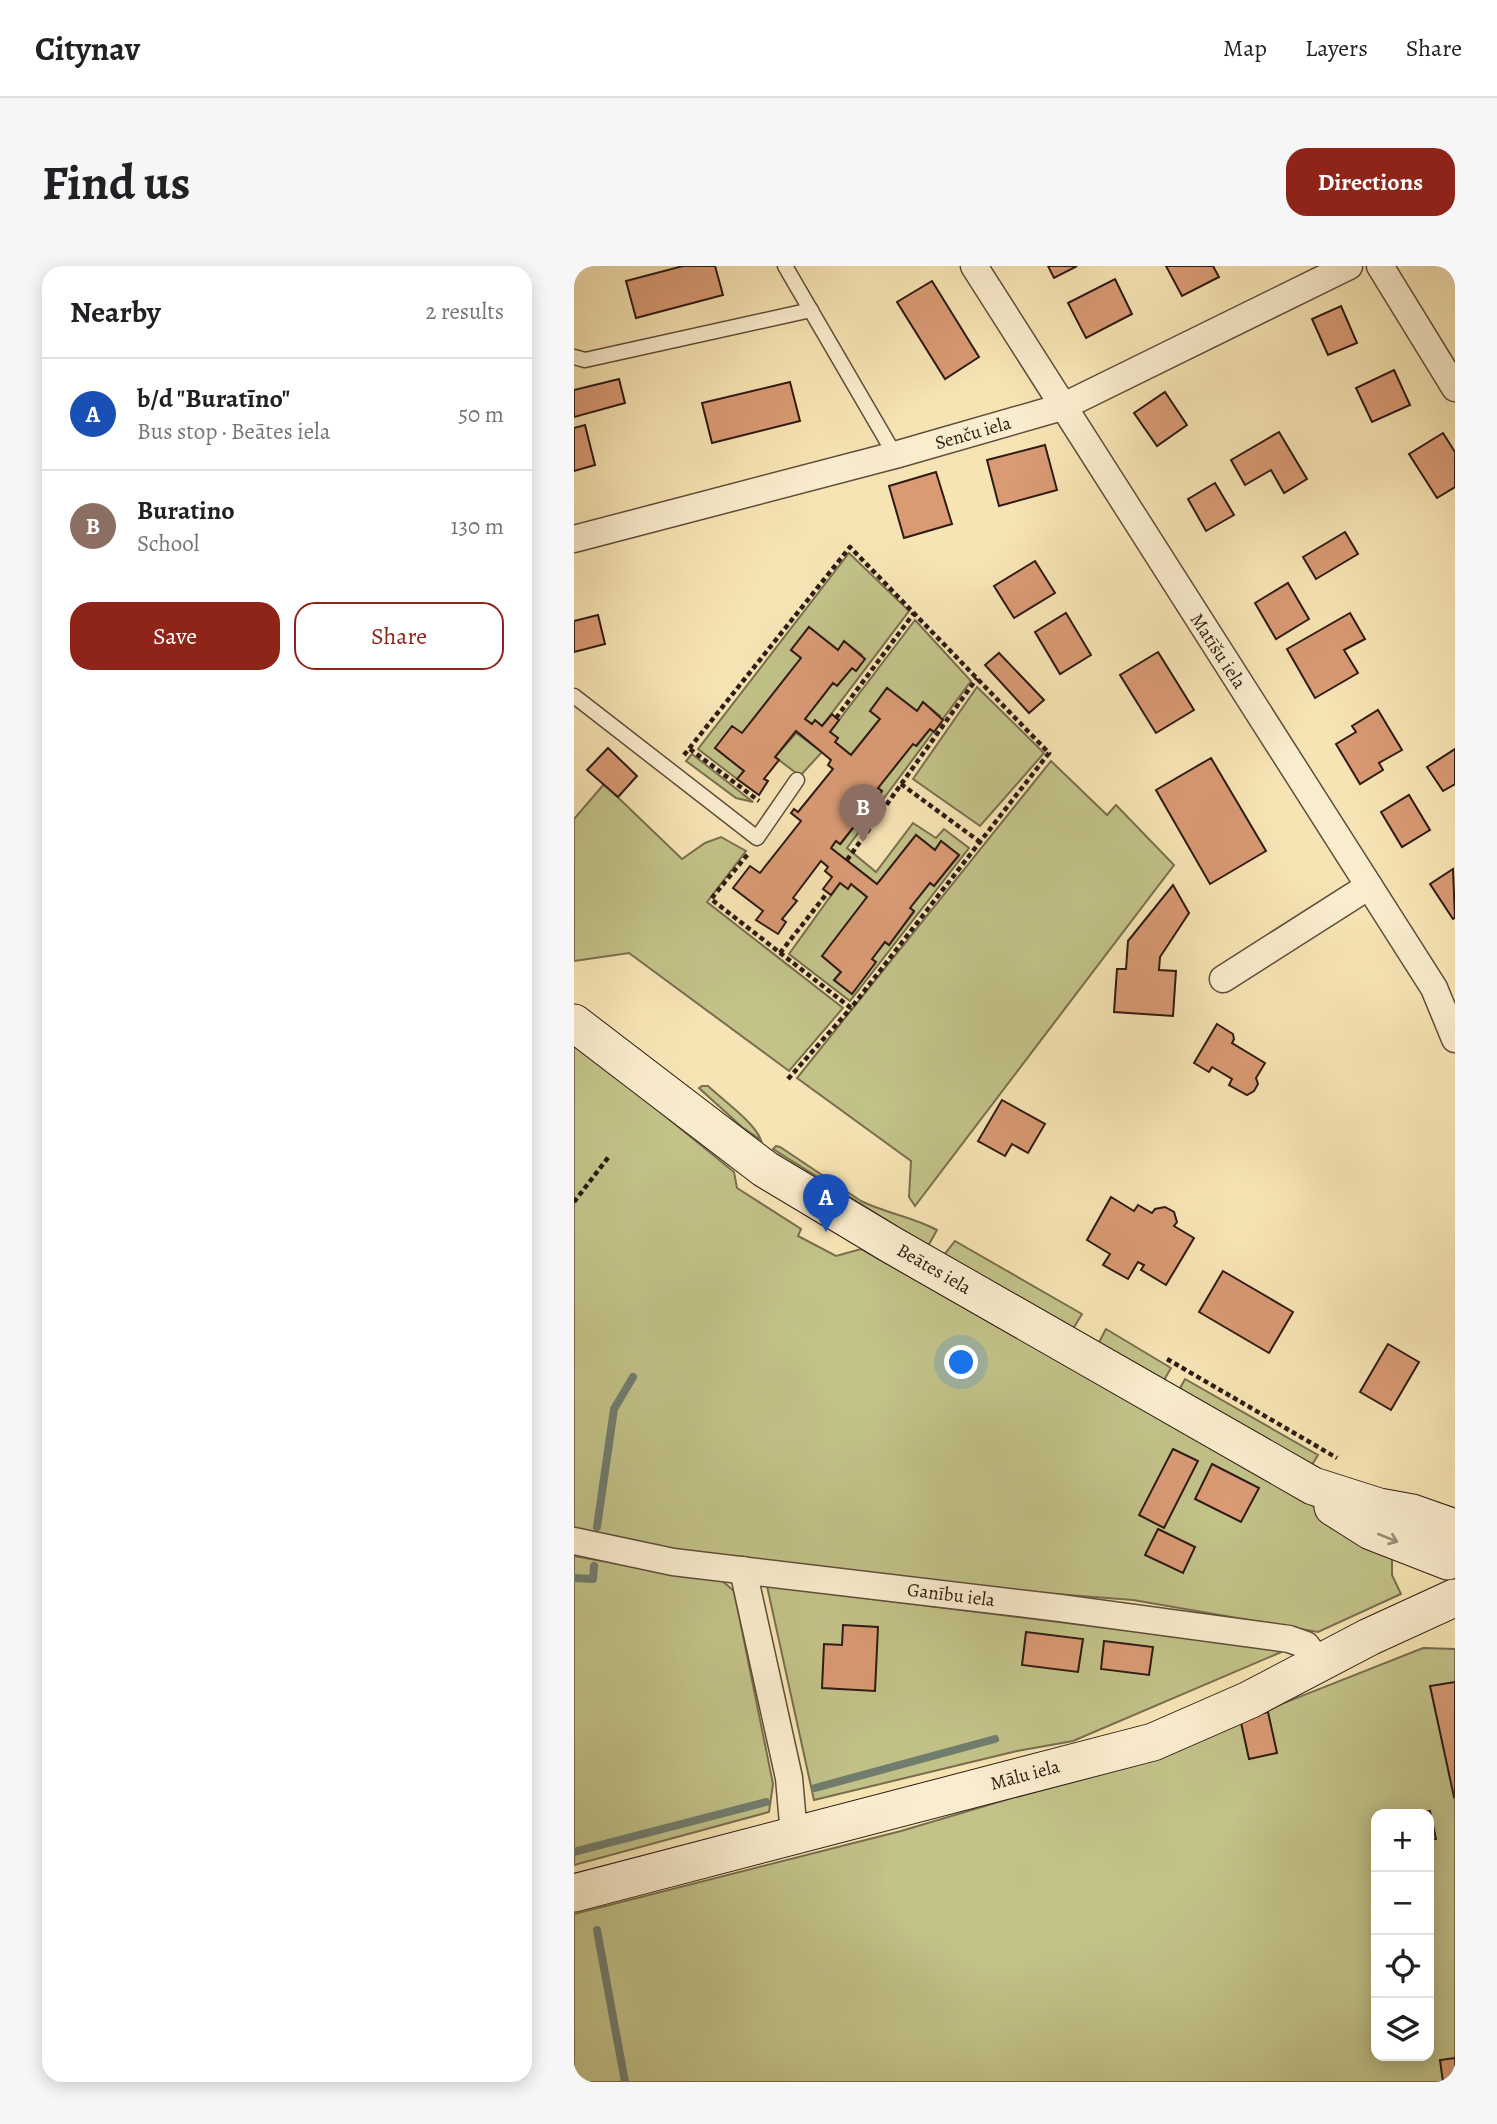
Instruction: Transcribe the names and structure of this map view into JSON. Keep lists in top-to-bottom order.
{
  "streets": {
    "street": [
      "Senču iela",
      "Matīšu iela",
      "Beātes iela",
      "Ganību iela",
      "Mālu iela"
    ]
  },
  "crossings": [
    ["Senču iela", "Matīšu iela"],
    ["Ganību iela", "Mālu iela"]
  ],
  "page": {
    "header": "Citynav",
    "nav": ["Map", "Layers", "Share"],
    "buttons": [
      "Directions",
      ["Save", "Share"]
    ],
    "title": "Find us",
    "heading": ["Nearby", "2 results"],
    "list": [
      {
        "mark": "A",
        "name": "b/d \"Buratīno\"",
        "note": "Bus stop · Beātes iela",
        "value": "50 m"
      },
      {
        "mark": "B",
        "name": "Buratino",
        "note": "School",
        "value": "130 m"
      }
    ],
    "pins": ["B", "A"],
    "map_buttons": ["+", "−"]
  }
}
